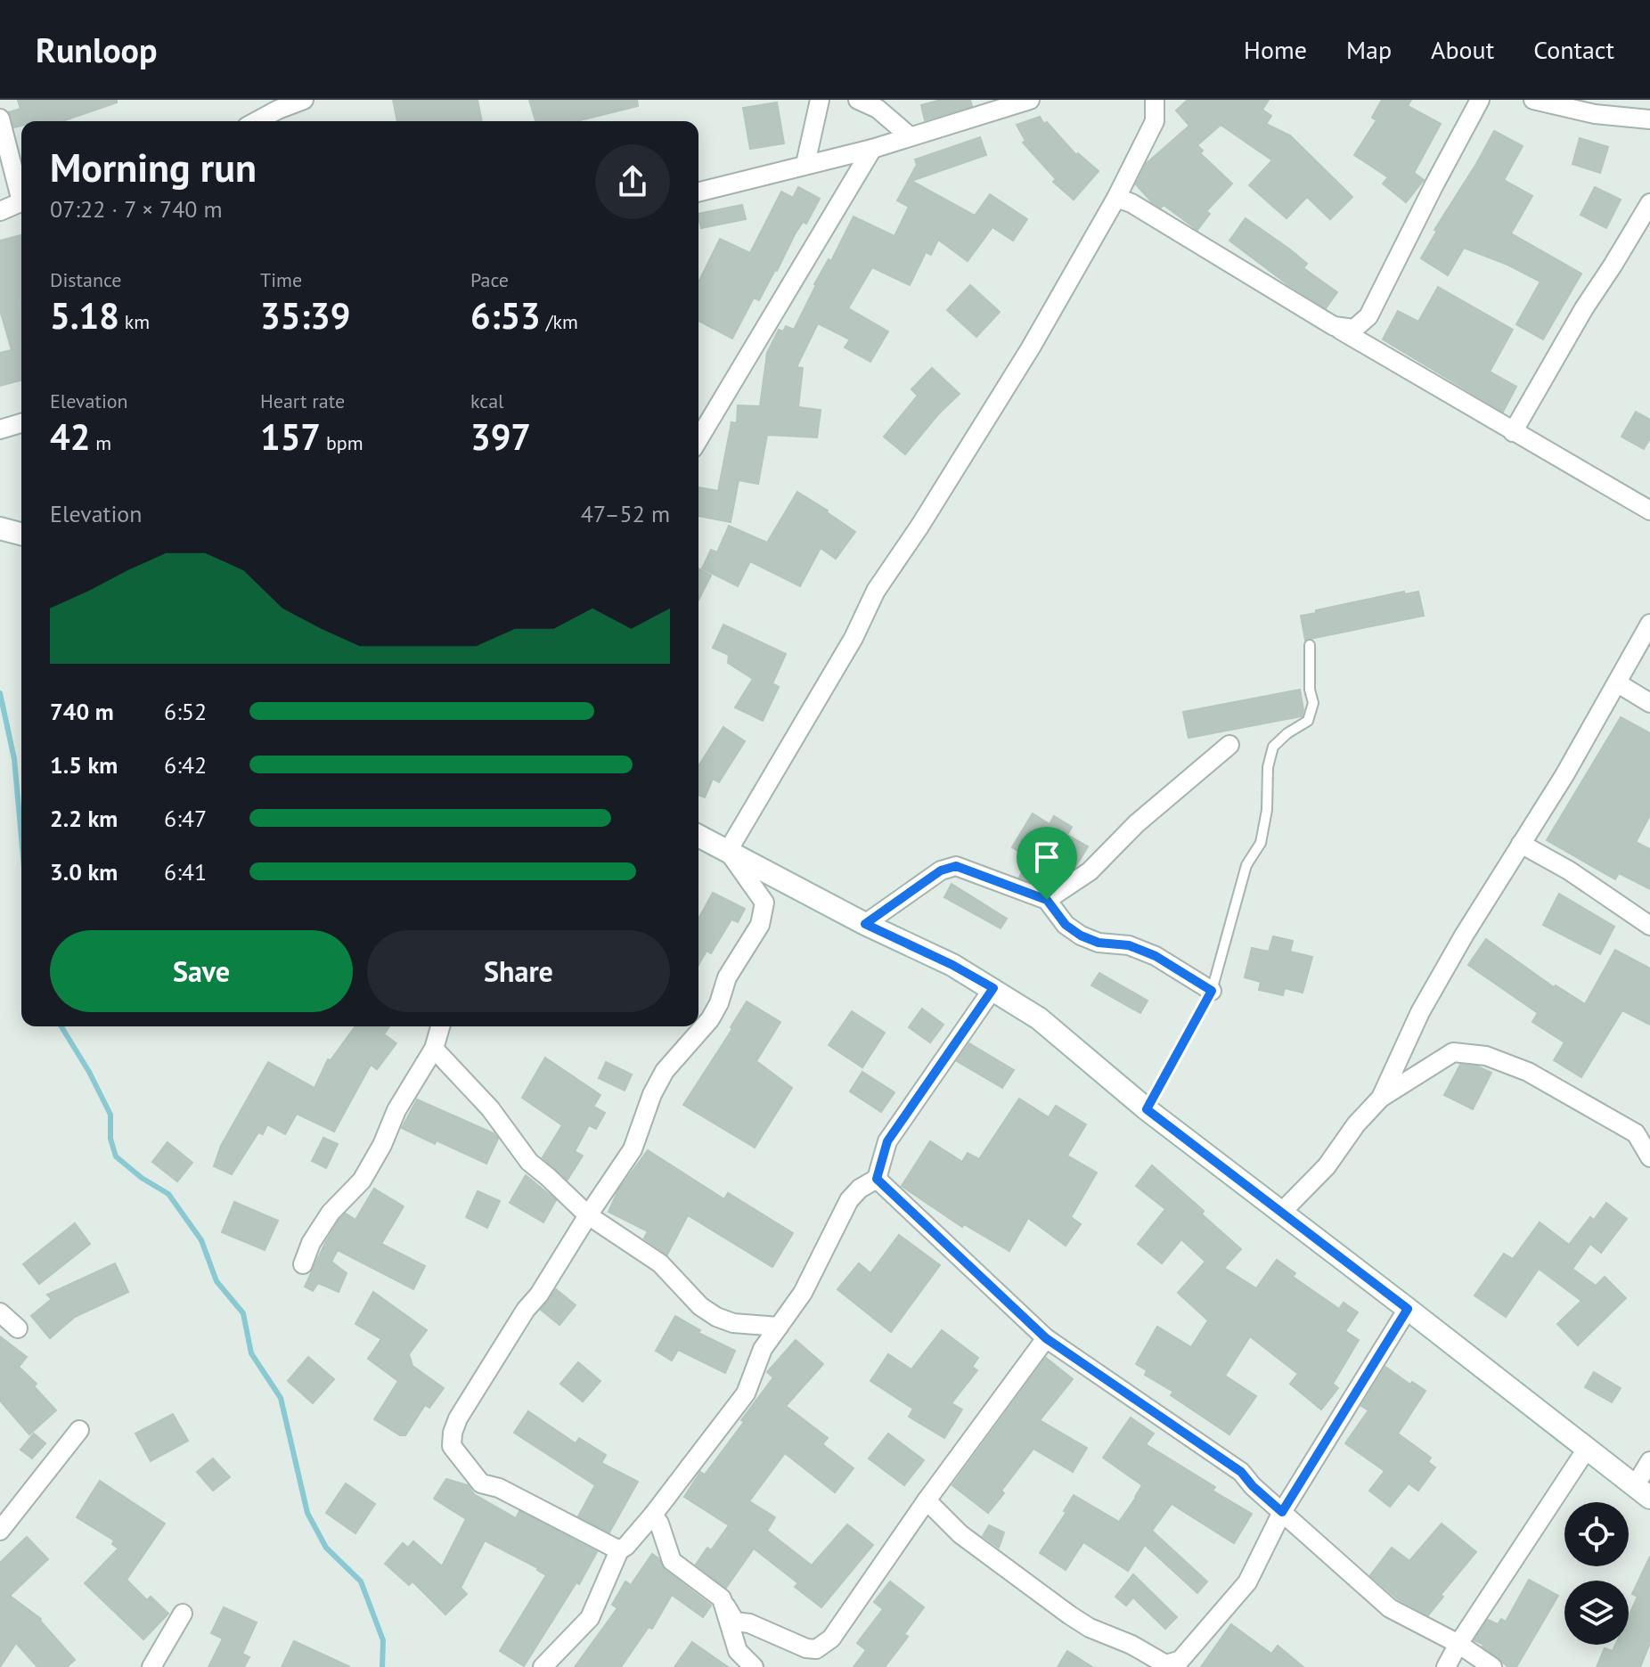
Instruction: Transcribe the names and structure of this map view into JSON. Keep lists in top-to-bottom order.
{
  "page": {
    "header": "Runloop",
    "nav": [
      "Home",
      "Map",
      "About",
      "Contact"
    ],
    "heading": ["Morning run", "07:22 · 7 × 740 m"],
    "stats": [
      ["Distance", "5.18 km"],
      ["Time", "35:39"],
      ["Pace", "6:53 /km"],
      ["Elevation", "42 m"],
      ["Heart rate", "157 bpm"],
      ["kcal", "397"]
    ],
    "chart": ["Elevation", "47–52 m"],
    "list": [
      {
        "name": "740 m",
        "note": "6:52"
      },
      {
        "name": "1.5 km",
        "note": "6:42"
      },
      {
        "name": "2.2 km",
        "note": "6:47"
      },
      {
        "name": "3.0 km",
        "note": "6:41"
      }
    ],
    "buttons": ["Save", "Share"]
  }
}
